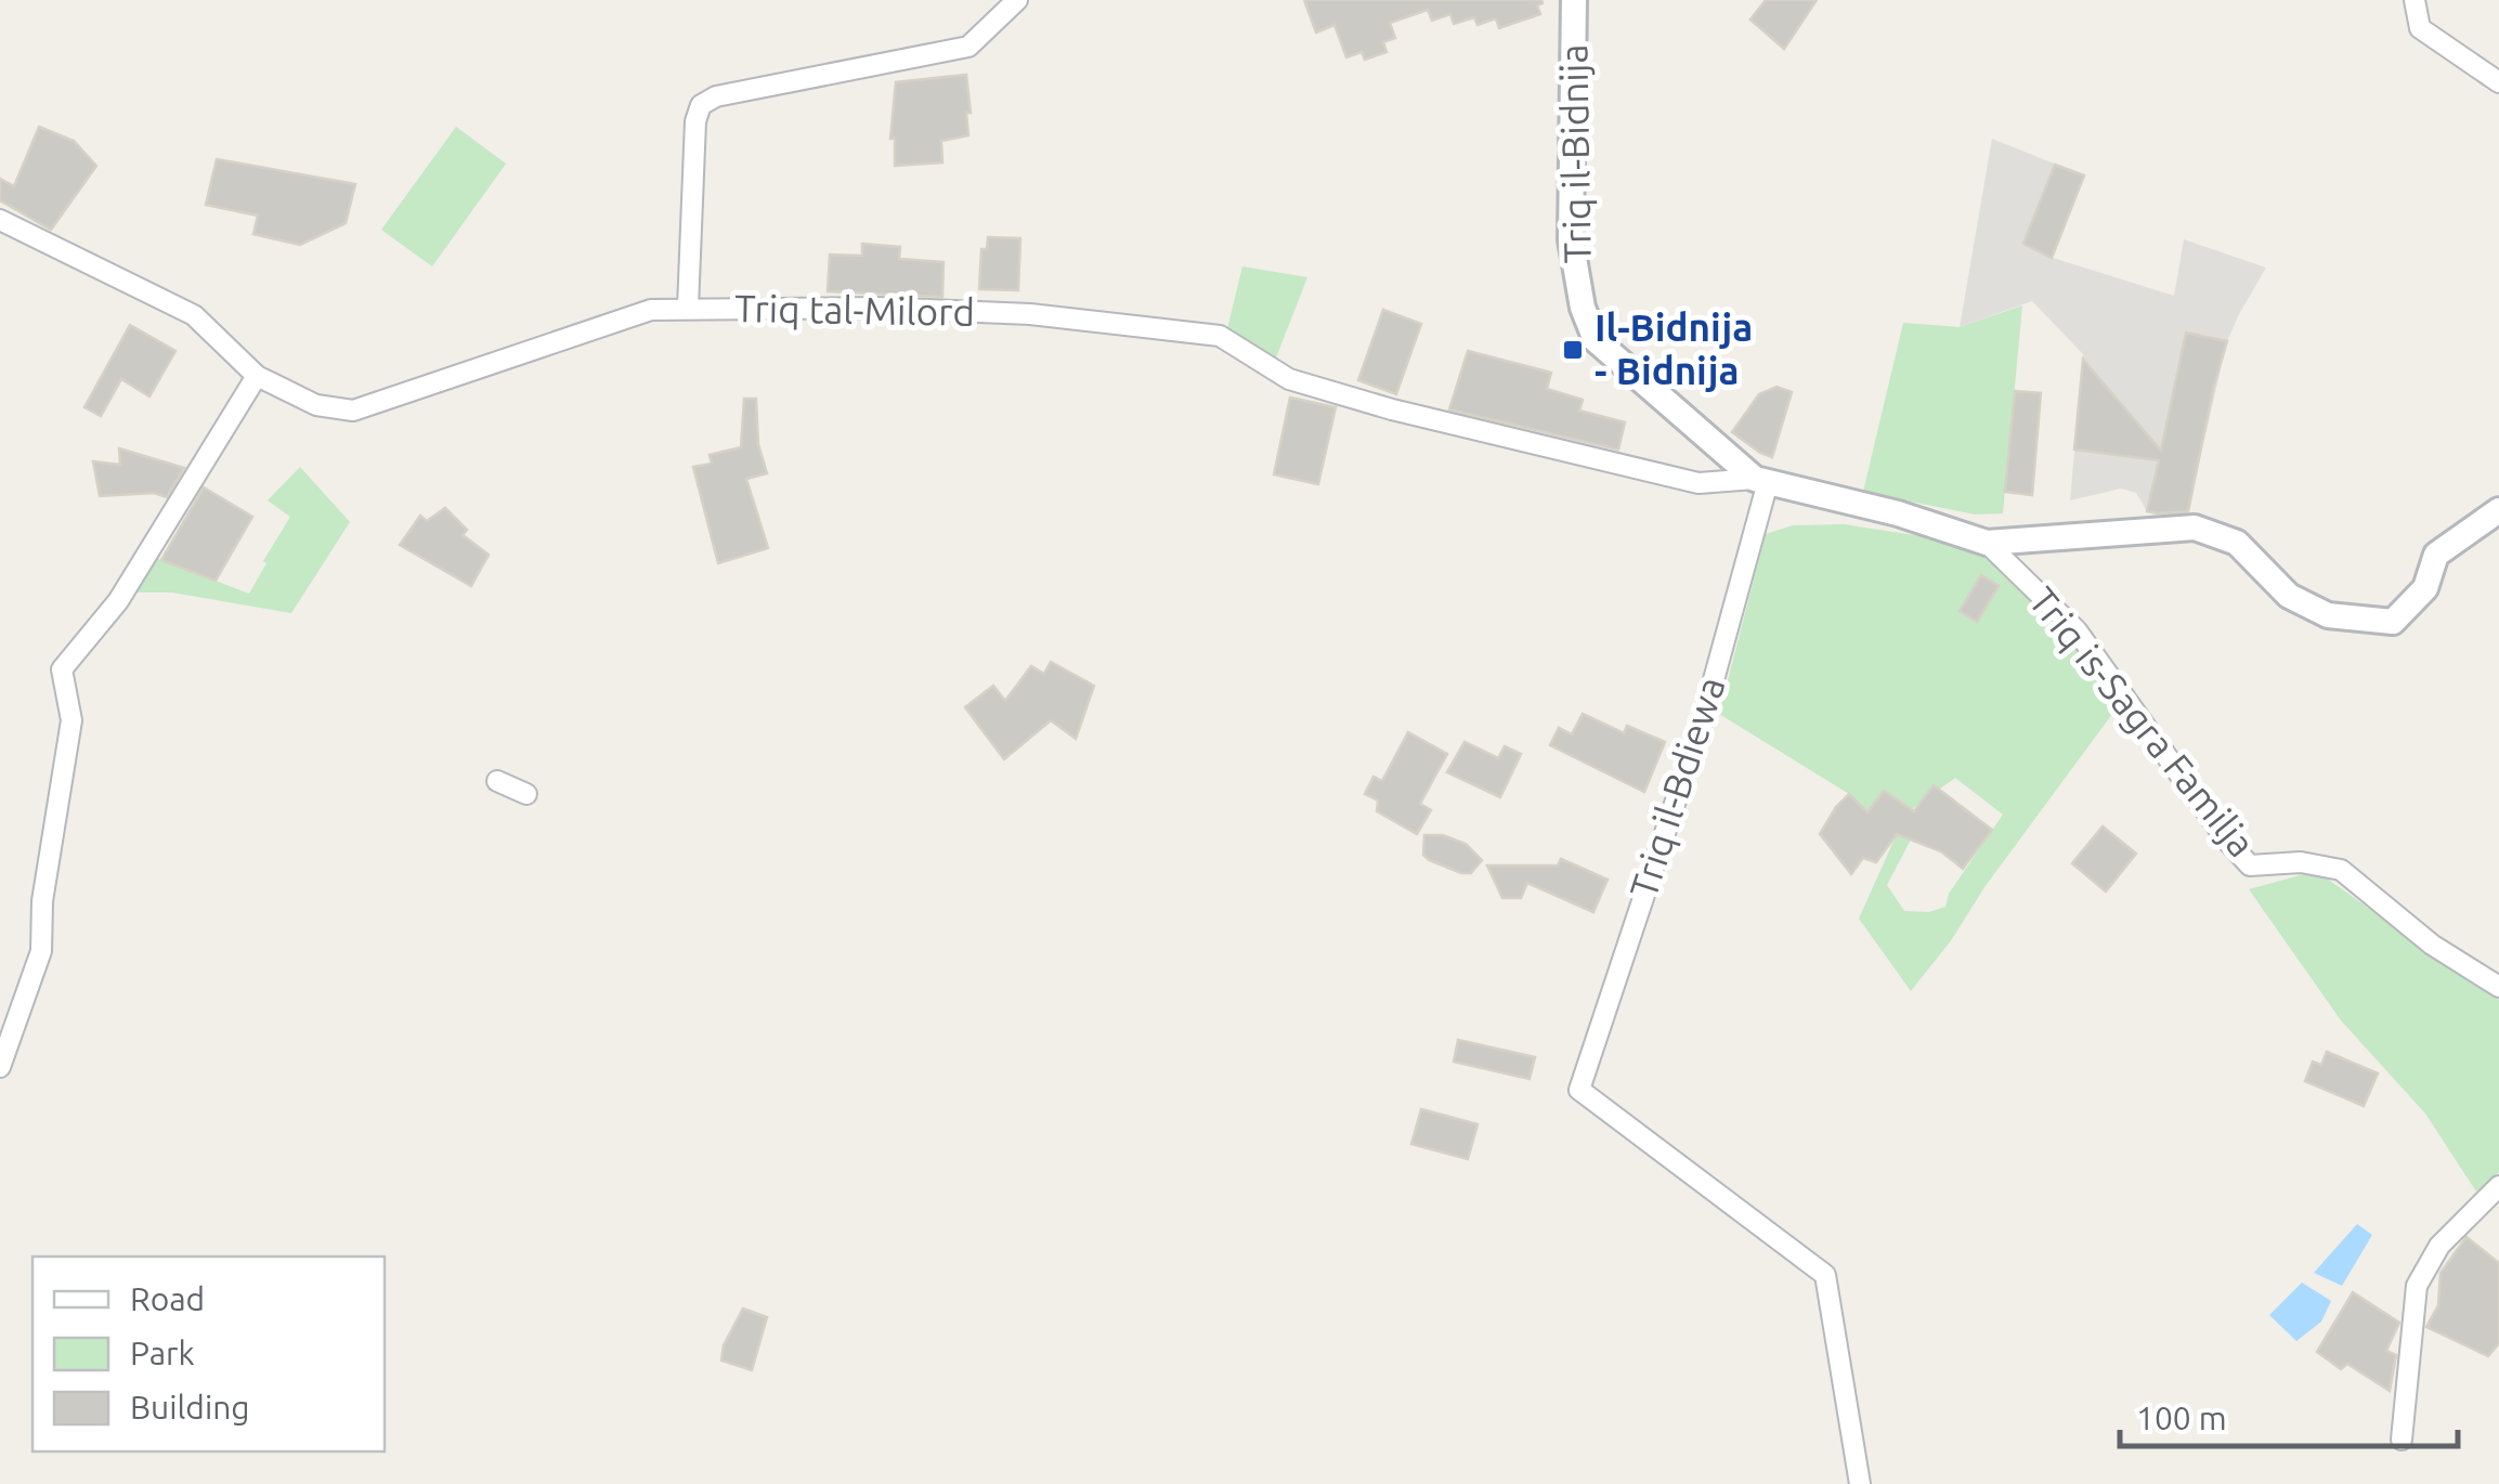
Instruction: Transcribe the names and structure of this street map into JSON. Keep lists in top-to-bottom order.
{
  "streets": {
    "street": [
      "Triq il-Bidnija",
      "Triq tal-Milord",
      "Triq is-Sagra Familja",
      "Triq il-Bdiewa"
    ]
  },
  "crossings": [
    ["Triq il-Bidnija", "Triq tal-Milord"],
    ["Triq il-Bidnija", "Triq is-Sagra Familja"],
    ["Triq il-Bidnija", "Triq il-Bdiewa"],
    ["Triq tal-Milord", "Triq is-Sagra Familja"],
    ["Triq tal-Milord", "Triq il-Bdiewa"],
    ["Triq is-Sagra Familja", "Triq il-Bdiewa"]
  ],
  "places": {
    "transit": ["Il-Bidnija - Bidnija"]
  },
  "legend": ["Road", "Park", "Building"],
  "scale_bar": "100 m"
}
